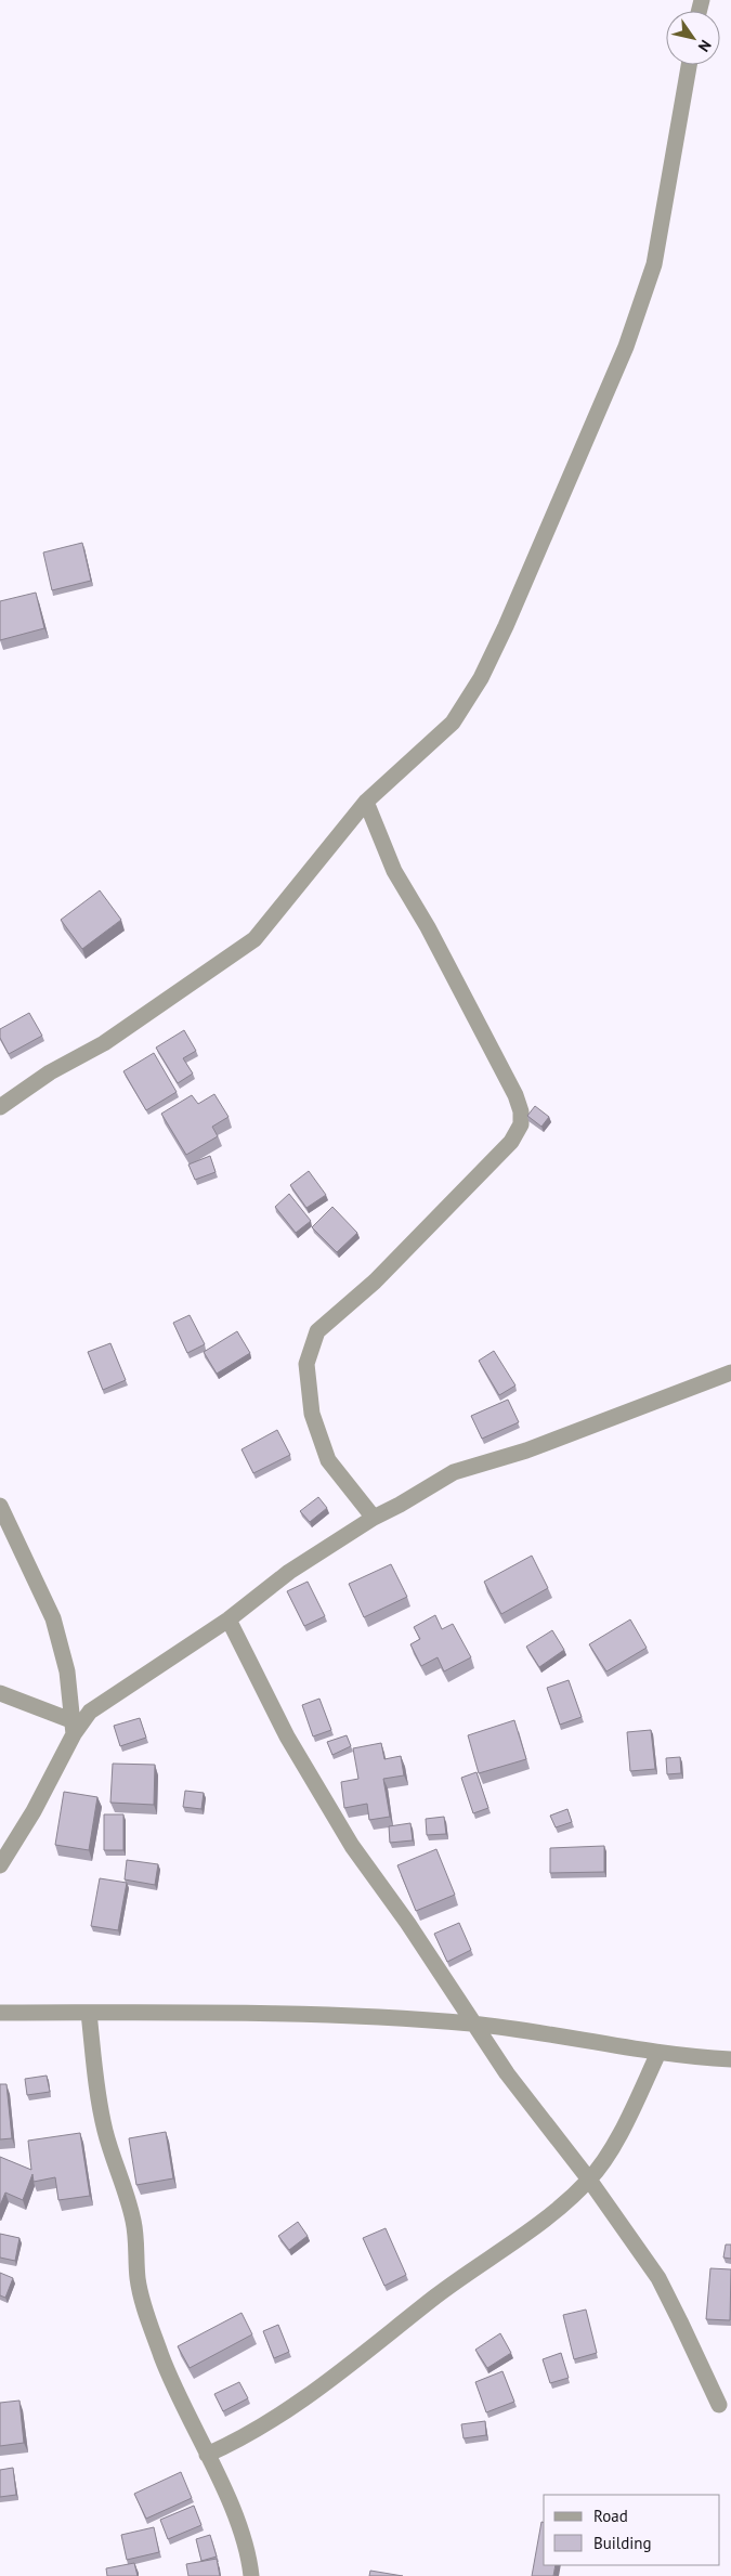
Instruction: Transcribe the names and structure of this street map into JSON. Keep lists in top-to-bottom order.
{
  "legend": ["Road", "Building"],
  "north": "bottom right"
}
